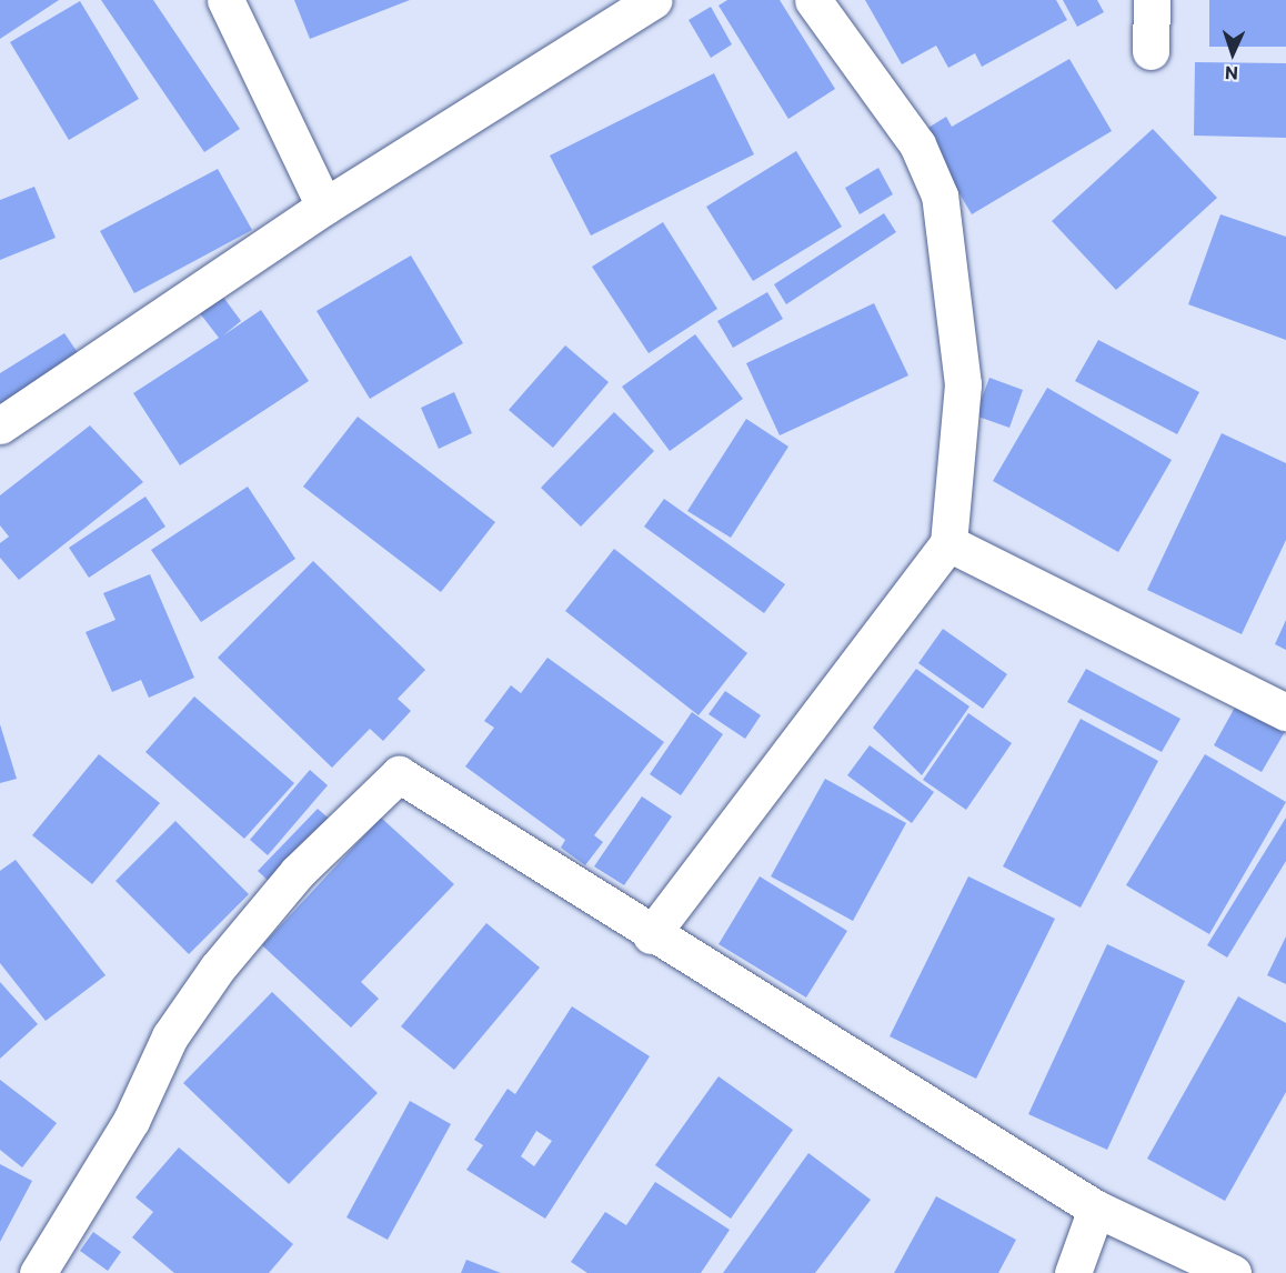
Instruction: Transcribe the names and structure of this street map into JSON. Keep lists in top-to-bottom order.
{
  "north": "bottom"
}
